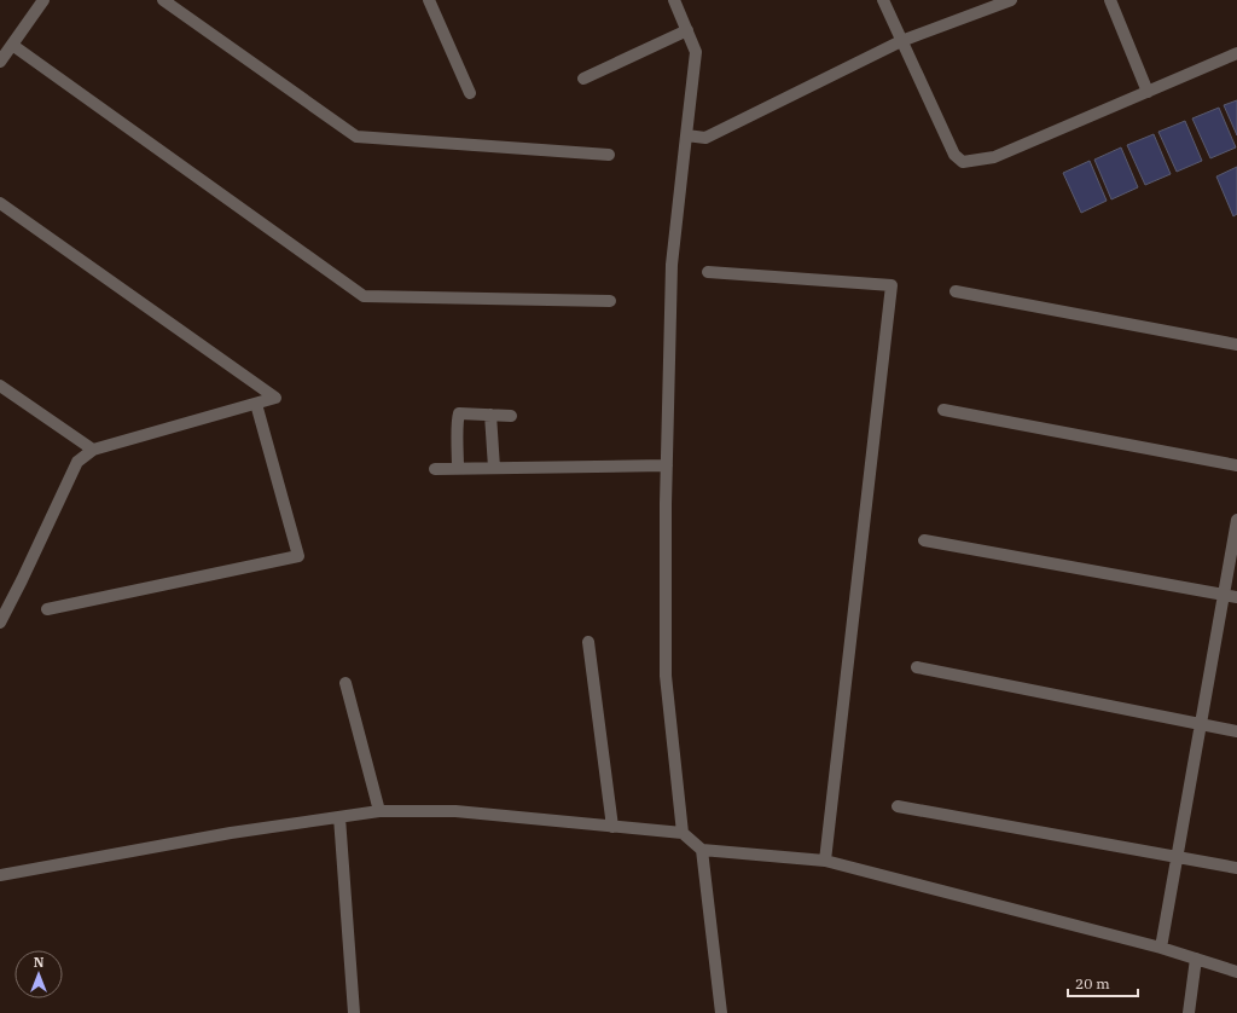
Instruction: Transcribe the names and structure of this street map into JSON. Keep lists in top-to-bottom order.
{
  "scale_bar": "20 m",
  "north": "top"
}
